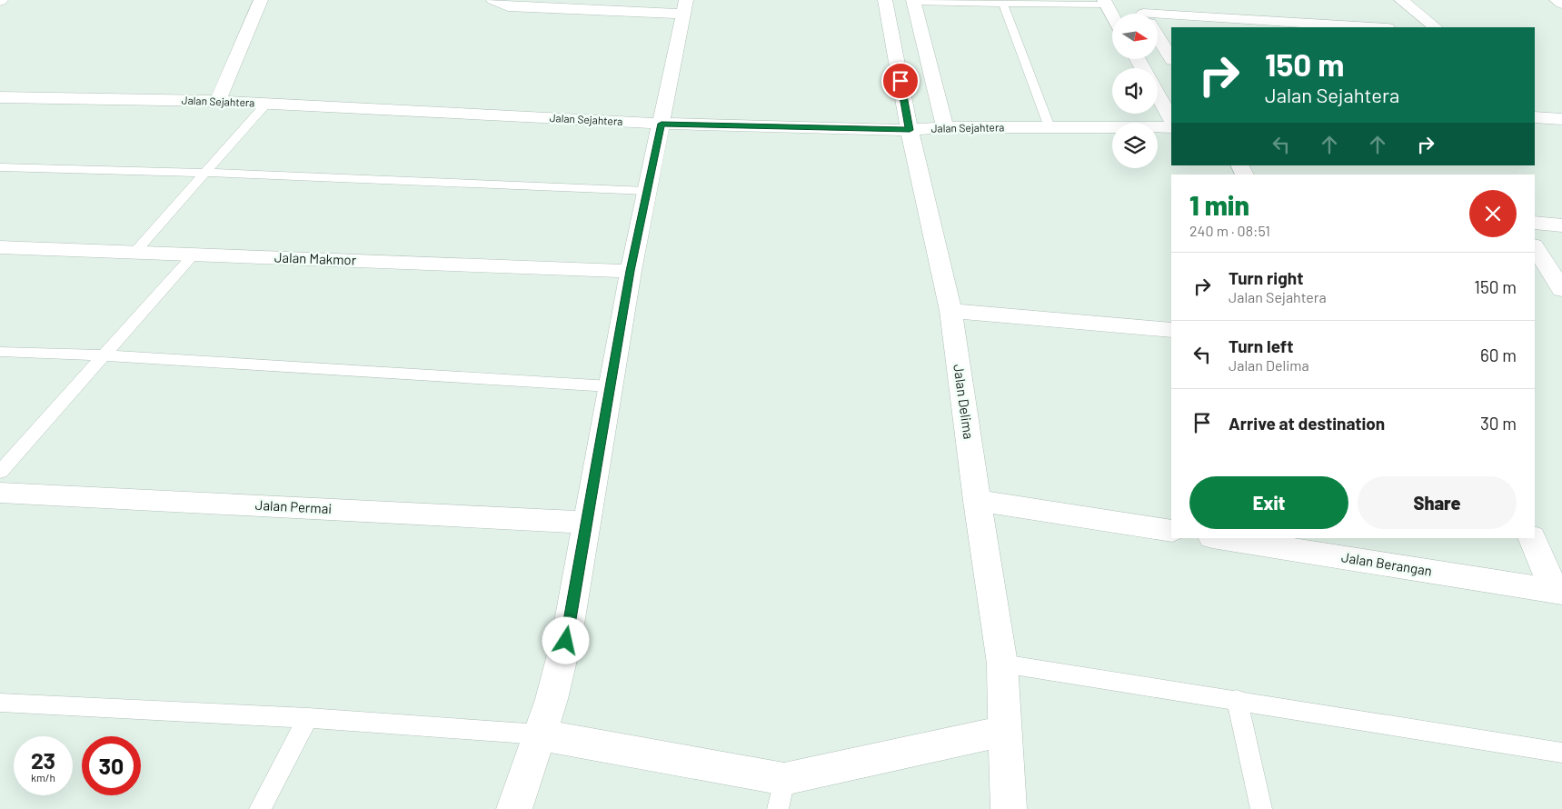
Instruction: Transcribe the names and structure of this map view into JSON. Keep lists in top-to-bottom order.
{
  "streets": {
    "street": [
      "Jalan Sejahtera",
      "Jalan Makmor",
      "Jalan Delima",
      "Jalan Permai",
      "Jalan Berangan"
    ]
  },
  "crossings": [
    ["Jalan Sejahtera", "Jalan Delima"]
  ],
  "north": "right",
  "page": {
    "turn": ["150 m", "Jalan Sejahtera"],
    "heading": ["1 min", "240 m · 08:51"],
    "list": [
      {
        "name": "Turn right",
        "note": "Jalan Sejahtera",
        "value": "150 m"
      },
      {
        "name": "Turn left",
        "note": "Jalan Delima",
        "value": "60 m"
      },
      {
        "name": "Arrive at destination",
        "value": "30 m"
      }
    ],
    "buttons": ["Exit", "Share"],
    "speed": "23 km/h",
    "limit": "30"
  }
}
